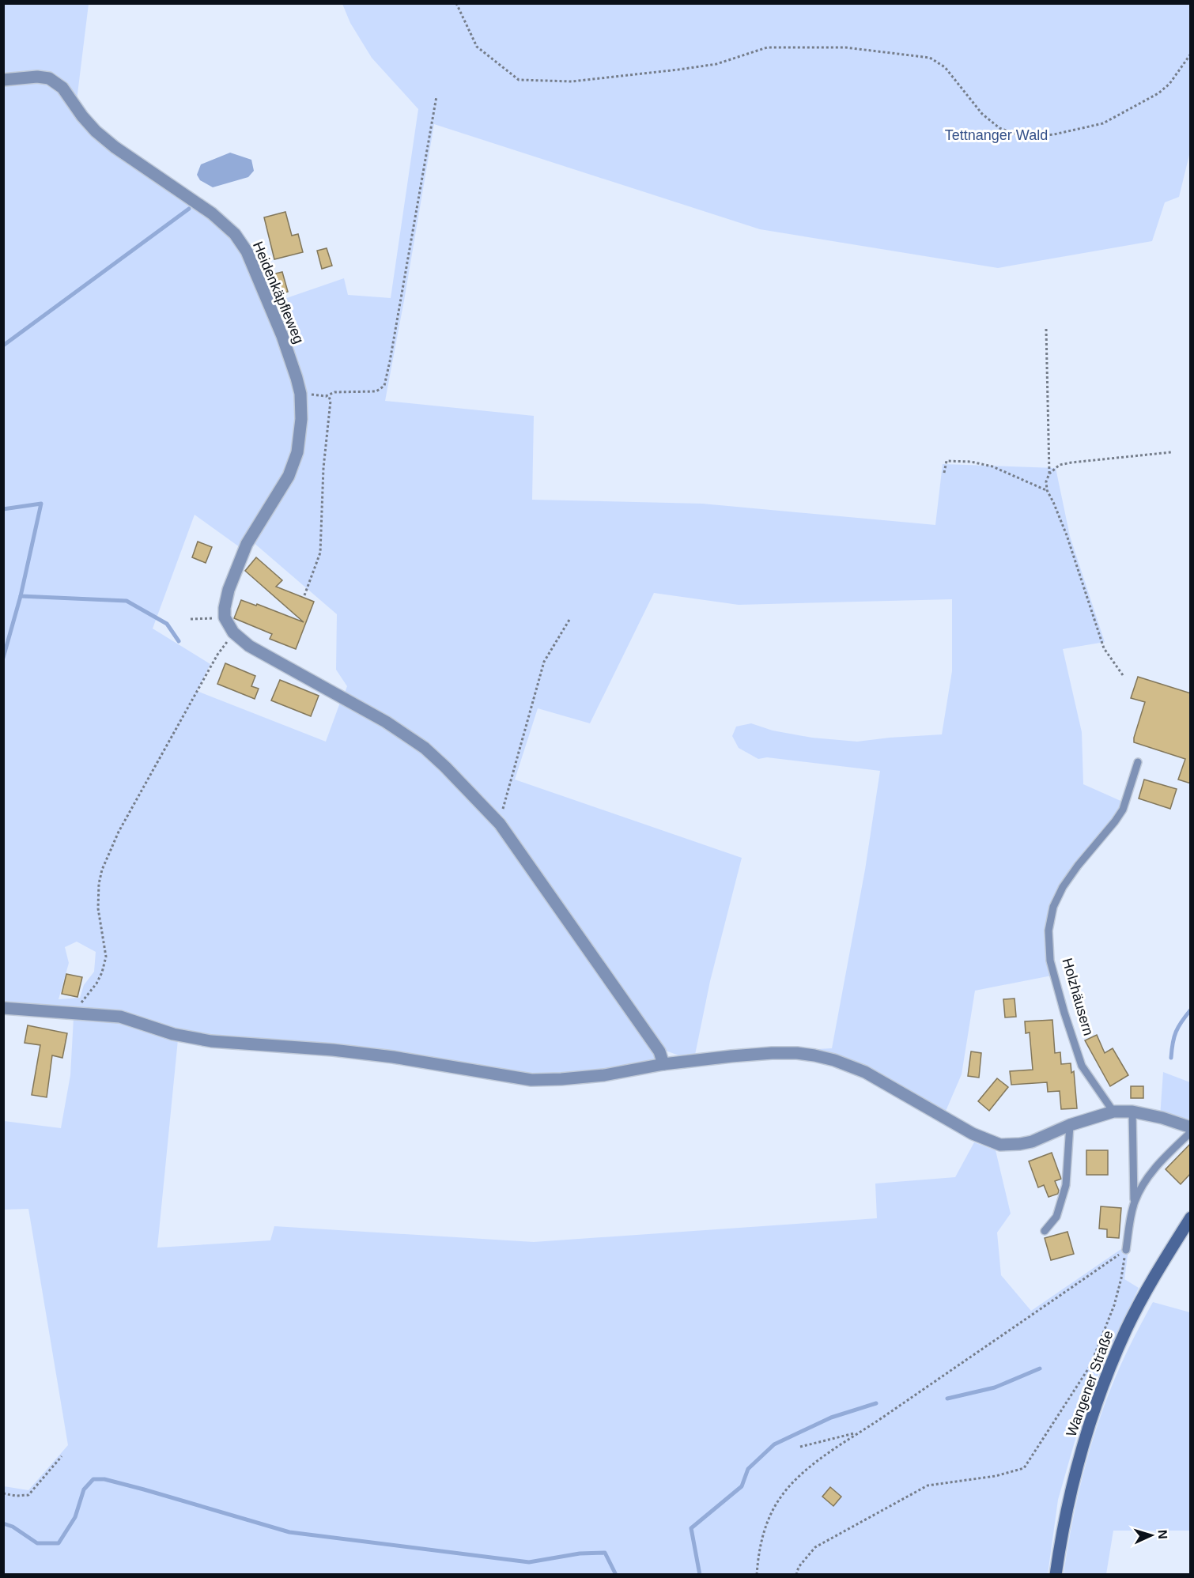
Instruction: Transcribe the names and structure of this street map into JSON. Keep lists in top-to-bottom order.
{
  "streets": {
    "main road": ["Wangener Straße"],
    "street": ["Heidenkäpfleweg"],
    "lane": ["Holzhäusern"]
  },
  "parks": ["Tettnanger Wald"],
  "north": "right"
}
